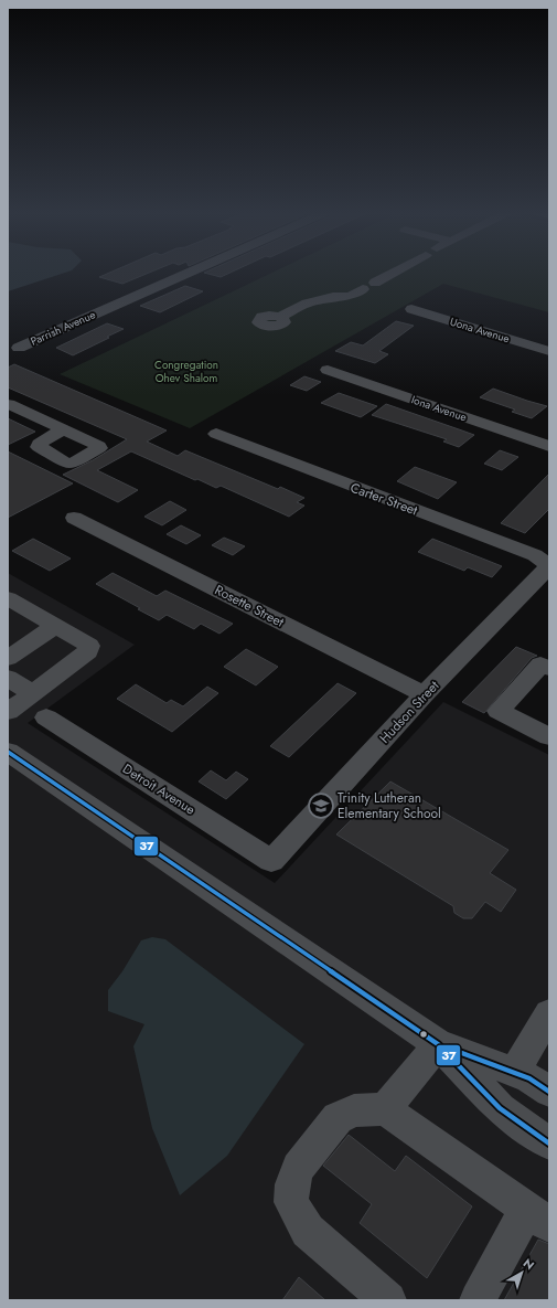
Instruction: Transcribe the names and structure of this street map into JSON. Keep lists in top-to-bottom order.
{
  "streets": {
    "street": [
      "Parrish Avenue",
      "Uona Avenue",
      "Iona Avenue",
      "Carter Street",
      "Rosette Street",
      "Hudson Street",
      "Detroit Avenue"
    ]
  },
  "crossings": [
    ["Carter Street", "Hudson Street"],
    ["Rosette Street", "Hudson Street"],
    ["Hudson Street", "Detroit Avenue"]
  ],
  "parks": ["Congregation Ohev Shalom"],
  "places": {
    "school or university": ["Trinity Lutheran Elementary School"]
  },
  "lines": ["transit line 37"],
  "north": "top right"
}
